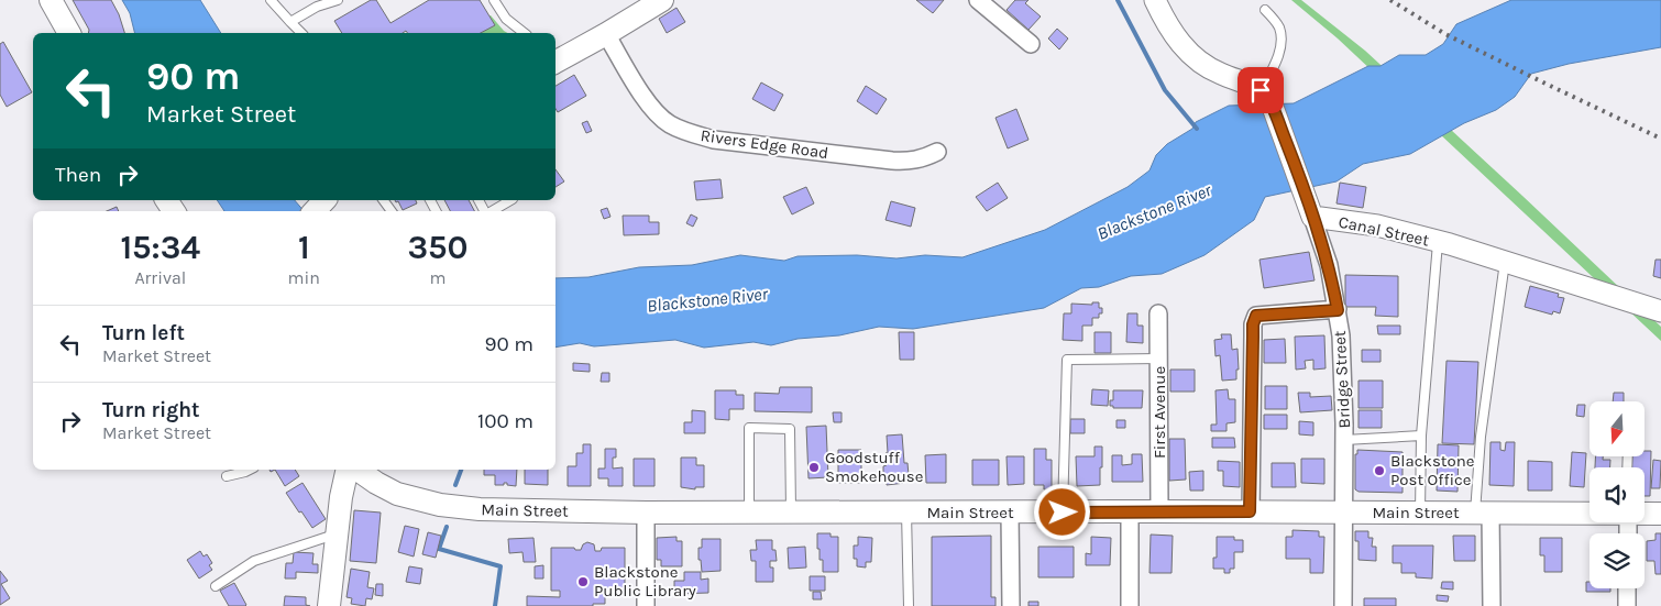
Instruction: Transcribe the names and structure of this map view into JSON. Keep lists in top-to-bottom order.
{
  "streets": {
    "main road": ["Main Street"],
    "street": [
      "Rivers Edge Road",
      "Canal Street",
      "Bridge Street",
      "First Avenue"
    ]
  },
  "crossings": [
    ["Canal Street", "Bridge Street"],
    ["Bridge Street", "Main Street"],
    ["First Avenue", "Main Street"]
  ],
  "water": ["Blackstone River"],
  "places": ["Goodstuff Smokehouse", "Blackstone Post Office", "Blackstone Public Library"],
  "north": "bottom",
  "page": {
    "turn": ["90 m", "Market Street"],
    "then": "Then",
    "eta": [
      "15:34",
      "Arrival",
      "1",
      "min",
      "350",
      "m"
    ],
    "list": [
      {
        "name": "Turn left",
        "note": "Market Street",
        "value": "90 m"
      },
      {
        "name": "Turn right",
        "note": "Market Street",
        "value": "100 m"
      }
    ]
  }
}
